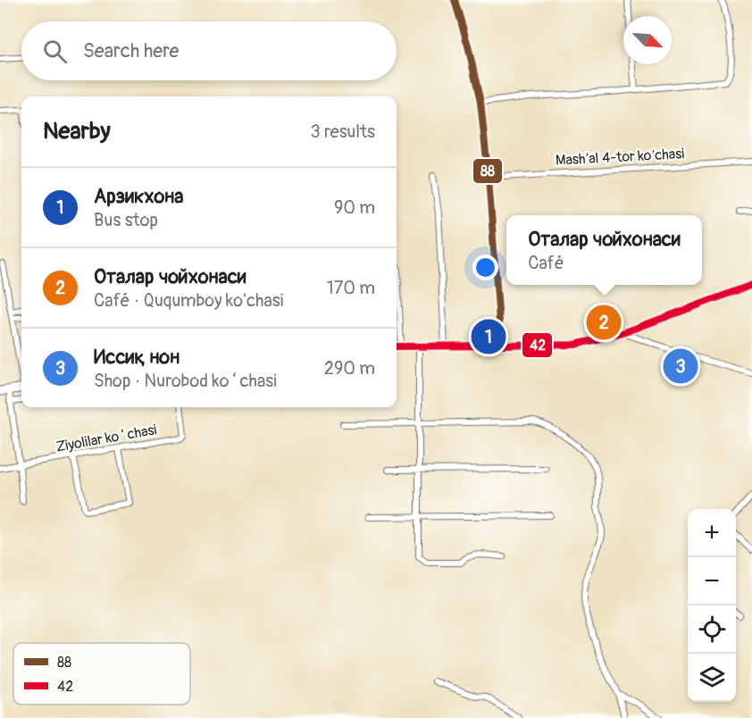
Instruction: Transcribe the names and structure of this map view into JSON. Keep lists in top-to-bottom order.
{
  "streets": {
    "street": ["Mashʼal 4-tor koʼchasi", "Ziyolilar koʻchasi"]
  },
  "lines": ["transit line 88", "transit line 42"],
  "legend": ["88", "42"],
  "north": "bottom right",
  "page": {
    "search": "Search here",
    "heading": ["Nearby", "3 results"],
    "list": [
      {
        "mark": "1",
        "name": "Арзикхона",
        "note": "Bus stop",
        "value": "90 m"
      },
      {
        "mark": "2",
        "name": "Оталар чойхонаси",
        "note": "Café · Ququmboy ko'chasi",
        "value": "170 m"
      },
      {
        "mark": "3",
        "name": "Иссиқ нон",
        "note": "Shop · Nurobod koʻchasi",
        "value": "290 m"
      }
    ],
    "popup": ["Оталар чойхонаси", "Café"],
    "pins": ["2", "1", "3"],
    "map_buttons": ["+", "−"]
  }
}
